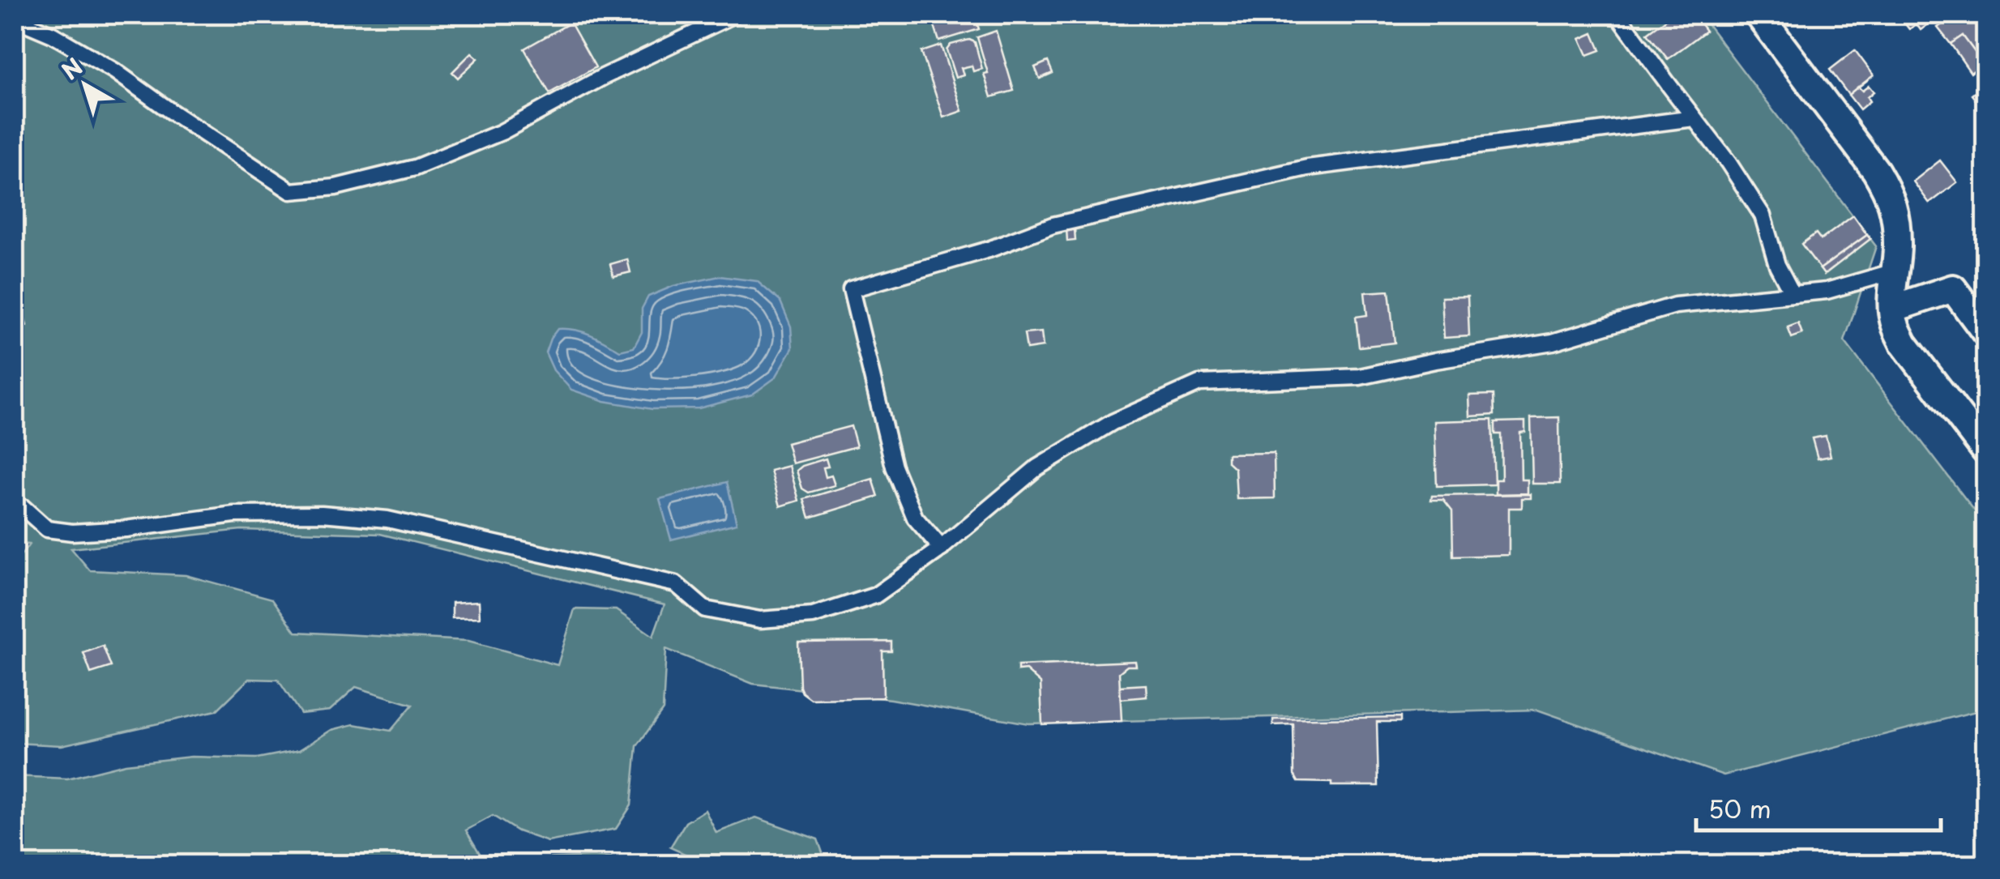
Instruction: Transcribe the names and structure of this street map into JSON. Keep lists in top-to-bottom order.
{
  "scale_bar": "50 m",
  "north": "top left"
}
